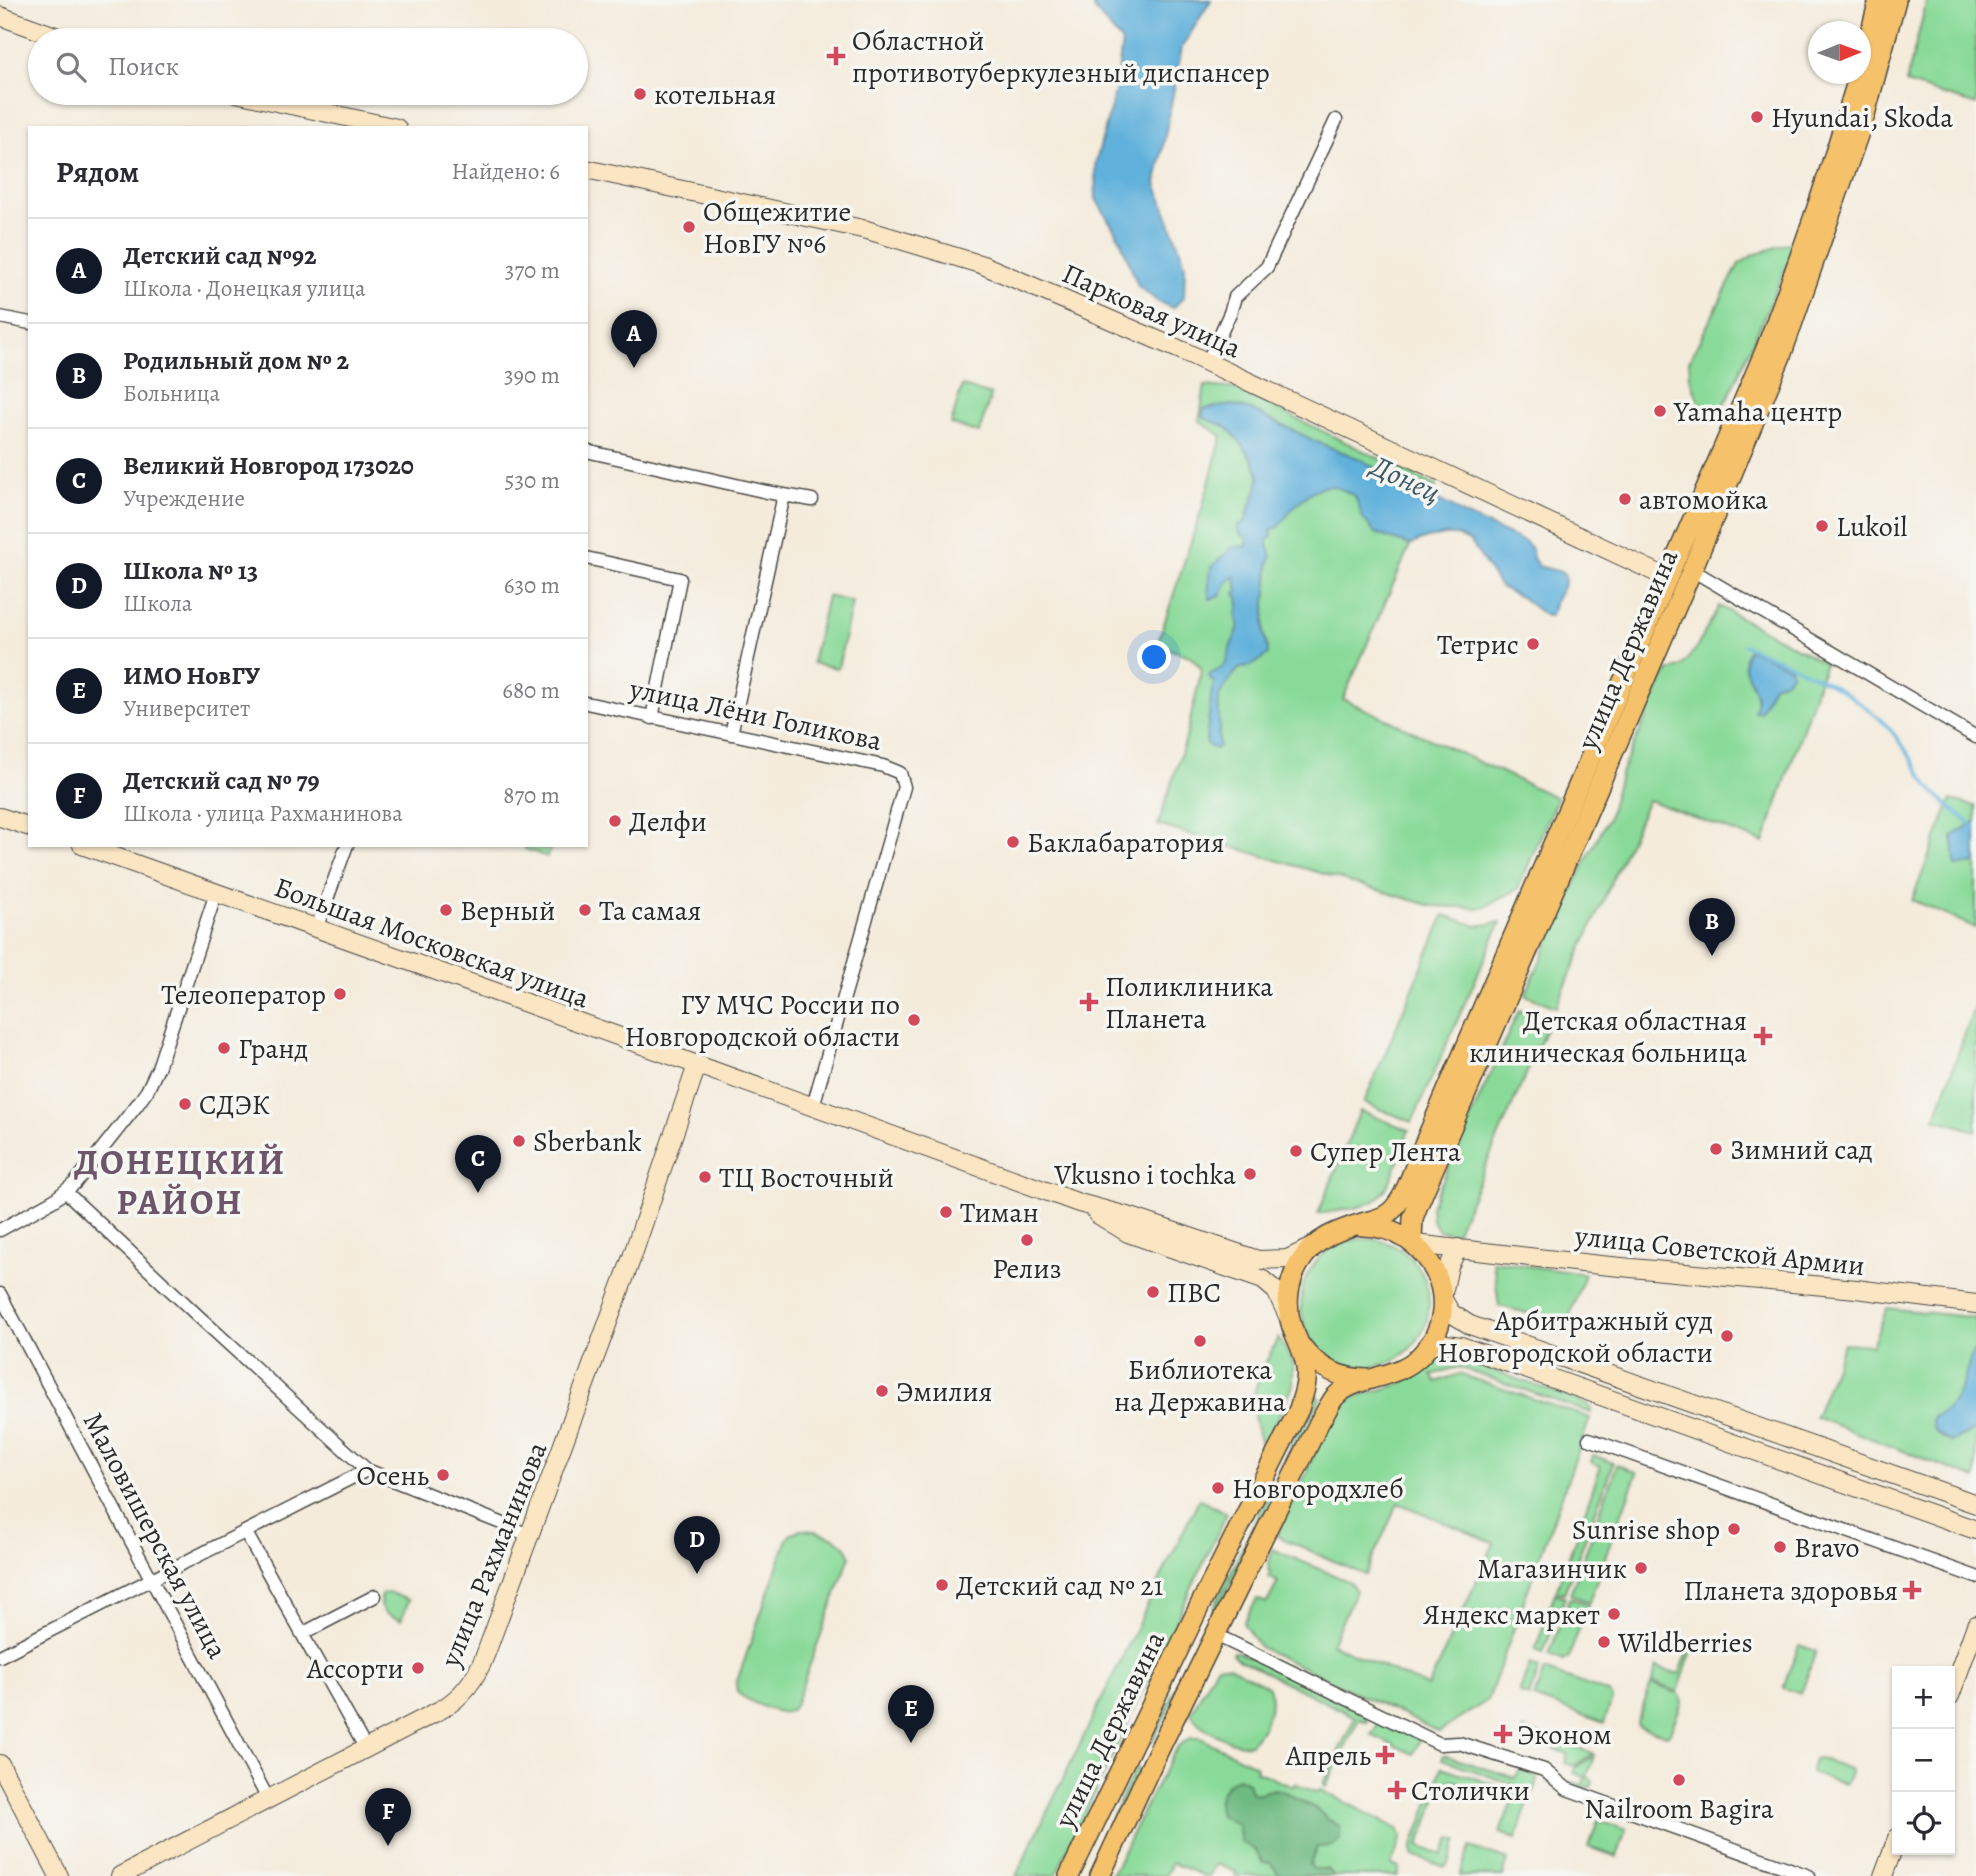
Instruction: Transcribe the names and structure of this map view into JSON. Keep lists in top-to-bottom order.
{
  "streets": {
    "main road": ["улица Державина"],
    "street": [
      "Парковая улица",
      "улица Лёни Голикова",
      "Большая Московская улица",
      "улица Советской Армии",
      "Маловишерская улица",
      "улица Рахманинова"
    ]
  },
  "crossings": [
    ["Парковая улица", "улица Державина"],
    ["улица Державина", "Большая Московская улица"],
    ["улица Державина", "улица Советской Армии"],
    ["улица Лёни Голикова", "Большая Московская улица"],
    ["Большая Московская улица", "улица Советской Армии"],
    ["Большая Московская улица", "улица Рахманинова"],
    ["Маловишерская улица", "улица Рахманинова"]
  ],
  "districts": ["ДОНЕЦКИЙ РАЙОН"],
  "water": ["Донец"],
  "places": {
    "health": [
      "Областной противотуберкулезный диспансер",
      "Поликлиника Планета",
      "Детская областная клиническая больница",
      "Планета здоровья",
      "Эконом",
      "Апрель",
      "Столички"
    ],
    "other": [
      "котельная",
      "Hyundai, Skoda",
      "Общежитие НовГУ №6",
      "Yamaha центр",
      "автомойка",
      "Lukoil",
      "Тетрис",
      "Делфи",
      "Баклабаратория",
      "Верный",
      "Та самая",
      "Телеоператор",
      "ГУ МЧС России по Новгородской области",
      "Гранд",
      "СДЭК",
      "Sberbank",
      "Зимний сад",
      "Супер Лента",
      "Vkusno i tochka",
      "ТЦ Восточный",
      "Тиман",
      "Релиз",
      "ПВС",
      "Арбитражный суд Новгородской области",
      "Библиотека на Державина",
      "Эмилия",
      "Осень",
      "Новгородхлеб",
      "Sunrise shop",
      "Bravo",
      "Магазинчик",
      "Детский сад № 21",
      "Яндекс маркет",
      "Wildberries",
      "Ассорти",
      "Nailroom Bagira"
    ]
  },
  "north": "right",
  "page": {
    "search": "Поиск",
    "heading": ["Рядом", "Найдено: 6"],
    "list": [
      {
        "mark": "A",
        "name": "Детский сад №92",
        "note": "Школа · Донецкая улица",
        "value": "370 m"
      },
      {
        "mark": "B",
        "name": "Родильный дом № 2",
        "note": "Больница",
        "value": "390 m"
      },
      {
        "mark": "C",
        "name": "Великий Новгород 173020",
        "note": "Учреждение",
        "value": "530 m"
      },
      {
        "mark": "D",
        "name": "Школа № 13",
        "note": "Школа",
        "value": "630 m"
      },
      {
        "mark": "E",
        "name": "ИМО НовГУ",
        "note": "Университет",
        "value": "680 m"
      },
      {
        "mark": "F",
        "name": "Детский сад № 79",
        "note": "Школа · улица Рахманинова",
        "value": "870 m"
      }
    ],
    "pins": [
      "A",
      "B",
      "C",
      "D",
      "E",
      "F"
    ],
    "map_buttons": ["+", "−"]
  }
}
